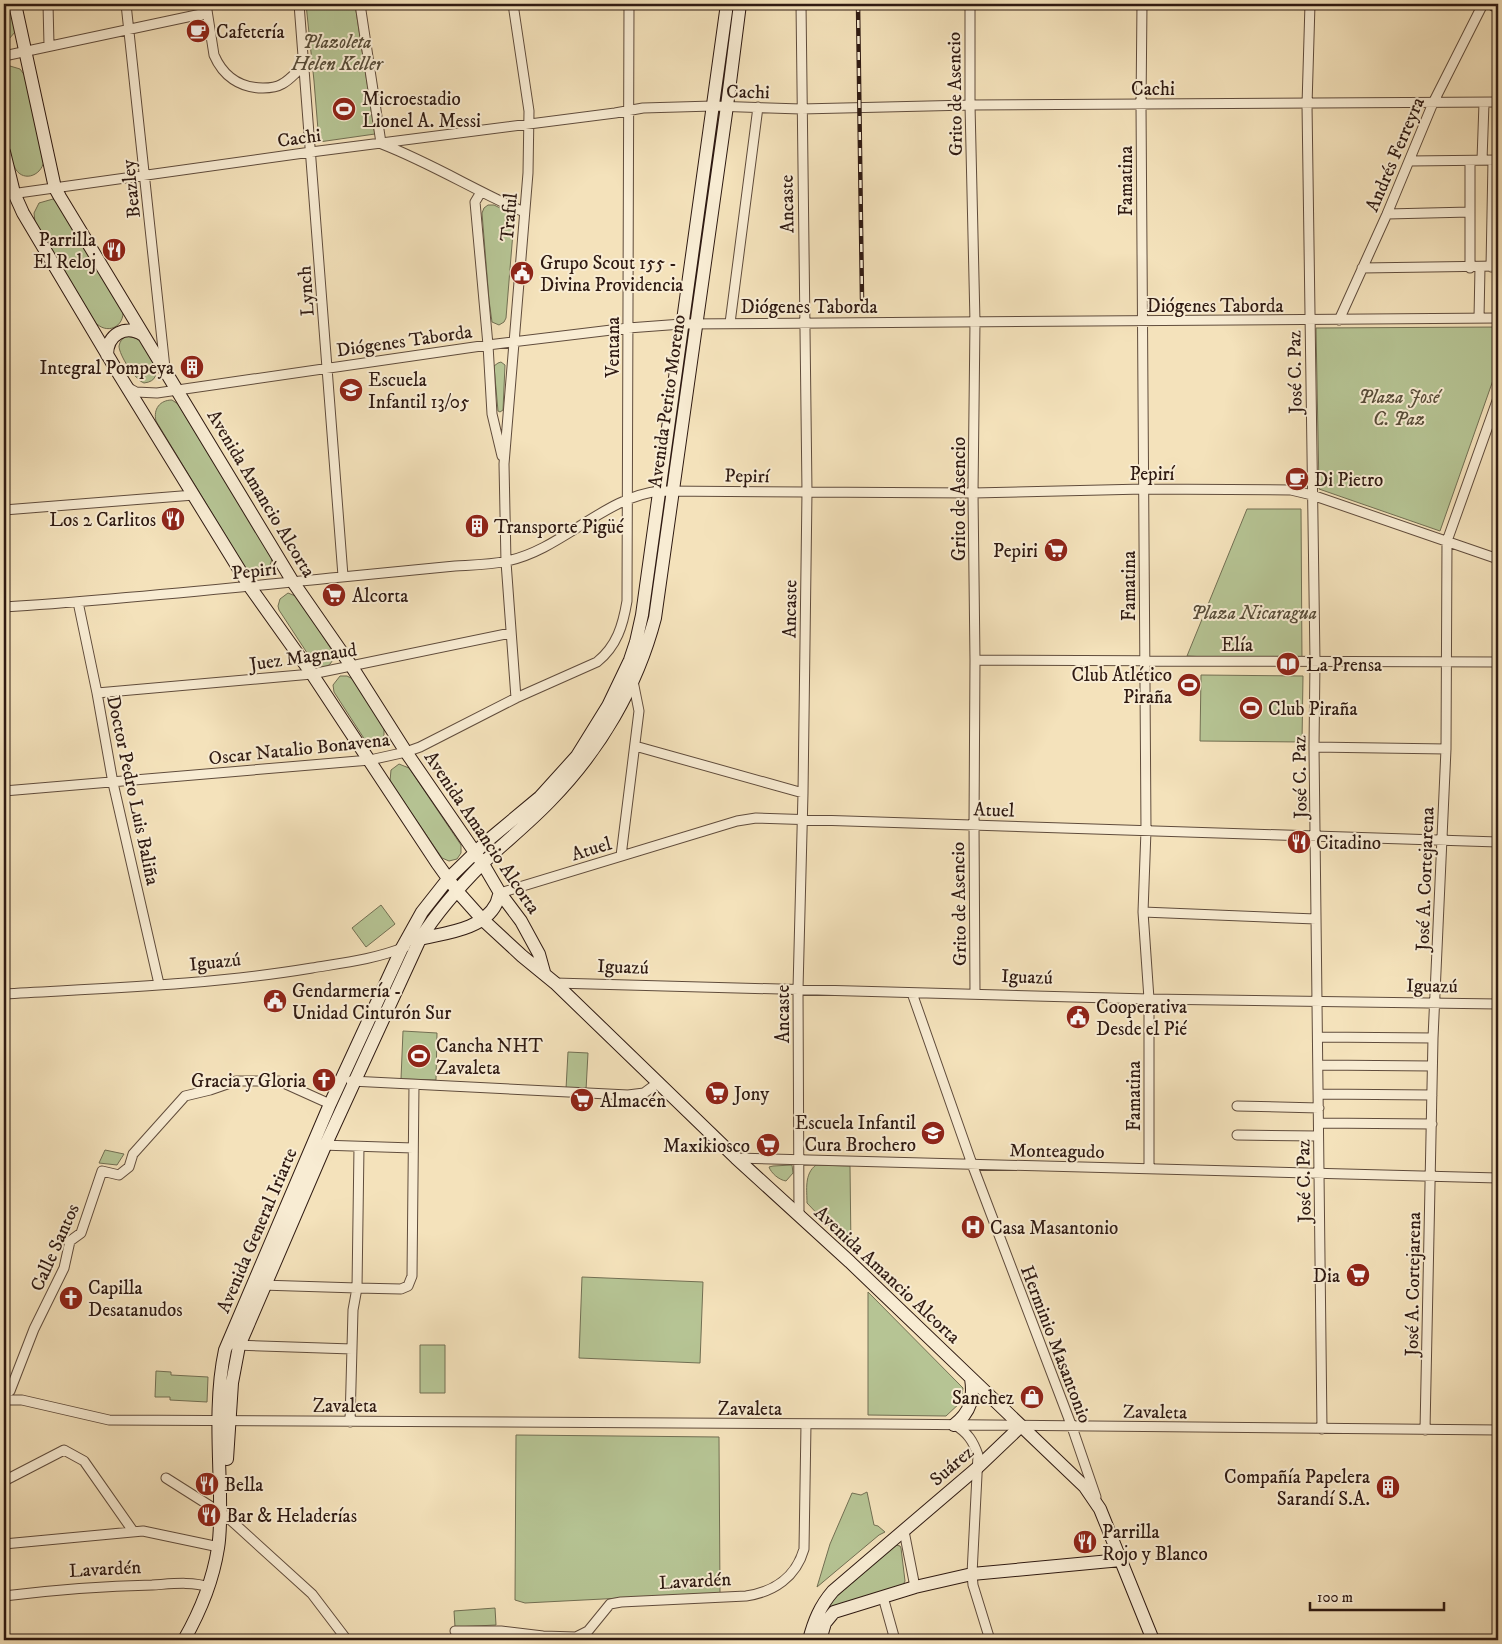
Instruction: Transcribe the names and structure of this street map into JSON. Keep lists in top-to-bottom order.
{
  "streets": {
    "main road": [
      "Avenida Perito Moreno",
      "Avenida Amancio Alcorta",
      "Iguazú",
      "Avenida General Iriarte",
      "Suárez"
    ],
    "street": [
      "Cachi",
      "Grito de Asencio",
      "Andrés Ferreyra",
      "Famatina",
      "Beazley",
      "Ancaste",
      "Traful",
      "Lynch",
      "Diógenes Taborda",
      "Ventana",
      "José C. Paz",
      "Pepirí",
      "Elía",
      "Juez Magnaud",
      "Oscar Natalio Bonavena",
      "Doctor Pedro Luis Baliña",
      "Atuel",
      "José A. Cortejarena",
      "Monteagudo",
      "Calle Santos",
      "Herminio Masantonio",
      "Zavaleta",
      "Lavardén"
    ]
  },
  "crossings": [
    ["Cachi", "Grito de Asencio"],
    ["Cachi", "Andrés Ferreyra"],
    ["Cachi", "Famatina"],
    ["Cachi", "Beazley"],
    ["Cachi", "Ancaste"],
    ["Cachi", "Traful"],
    ["Cachi", "Lynch"],
    ["Cachi", "Ventana"],
    ["Cachi", "José C. Paz"],
    ["Cachi", "Avenida Perito Moreno"],
    ["Cachi", "Avenida Amancio Alcorta"],
    ["Grito de Asencio", "Diógenes Taborda"],
    ["Grito de Asencio", "Pepirí"],
    ["Grito de Asencio", "Elía"],
    ["Grito de Asencio", "Atuel"],
    ["Grito de Asencio", "Iguazú"],
    ["Andrés Ferreyra", "Diógenes Taborda"],
    ["Famatina", "Diógenes Taborda"],
    ["Famatina", "Pepirí"],
    ["Famatina", "Elía"],
    ["Famatina", "Atuel"],
    ["Famatina", "Iguazú"],
    ["Famatina", "Monteagudo"],
    ["Beazley", "Avenida Amancio Alcorta"],
    ["Ancaste", "Diógenes Taborda"],
    ["Ancaste", "Pepirí"],
    ["Ancaste", "Avenida Amancio Alcorta"],
    ["Ancaste", "Atuel"],
    ["Ancaste", "Iguazú"],
    ["Ancaste", "Monteagudo"],
    ["Traful", "Diógenes Taborda"],
    ["Traful", "Pepirí"],
    ["Traful", "Juez Magnaud"],
    ["Traful", "Oscar Natalio Bonavena"],
    ["Lynch", "Diógenes Taborda"],
    ["Lynch", "Pepirí"],
    ["Diógenes Taborda", "Ventana"],
    ["Diógenes Taborda", "José C. Paz"],
    ["Diógenes Taborda", "Avenida Perito Moreno"],
    ["Diógenes Taborda", "Avenida Amancio Alcorta"],
    ["Ventana", "Pepirí"],
    ["Ventana", "Oscar Natalio Bonavena"],
    ["José C. Paz", "Pepirí"],
    ["José C. Paz", "Elía"],
    ["José C. Paz", "Atuel"],
    ["José C. Paz", "Iguazú"],
    ["José C. Paz", "Monteagudo"],
    ["José C. Paz", "Zavaleta"],
    ["Avenida Perito Moreno", "Pepirí"],
    ["Avenida Perito Moreno", "Avenida General Iriarte"],
    ["Pepirí", "Avenida Amancio Alcorta"],
    ["Pepirí", "Doctor Pedro Luis Baliña"],
    ["Pepirí", "José A. Cortejarena"],
    ["Avenida Amancio Alcorta", "Juez Magnaud"],
    ["Avenida Amancio Alcorta", "Oscar Natalio Bonavena"],
    ["Avenida Amancio Alcorta", "Atuel"],
    ["Avenida Amancio Alcorta", "Iguazú"],
    ["Avenida Amancio Alcorta", "Monteagudo"],
    ["Avenida Amancio Alcorta", "Avenida General Iriarte"],
    ["Avenida Amancio Alcorta", "Herminio Masantonio"],
    ["Avenida Amancio Alcorta", "Zavaleta"],
    ["Avenida Amancio Alcorta", "Suárez"],
    ["Elía", "José A. Cortejarena"],
    ["Juez Magnaud", "Doctor Pedro Luis Baliña"],
    ["Oscar Natalio Bonavena", "Doctor Pedro Luis Baliña"],
    ["Doctor Pedro Luis Baliña", "Iguazú"],
    ["Atuel", "José A. Cortejarena"],
    ["José A. Cortejarena", "Iguazú"],
    ["José A. Cortejarena", "Monteagudo"],
    ["José A. Cortejarena", "Zavaleta"],
    ["Iguazú", "Avenida General Iriarte"],
    ["Iguazú", "Herminio Masantonio"],
    ["Monteagudo", "Herminio Masantonio"],
    ["Avenida General Iriarte", "Calle Santos"],
    ["Avenida General Iriarte", "Zavaleta"],
    ["Avenida General Iriarte", "Lavardén"],
    ["Herminio Masantonio", "Zavaleta"],
    ["Zavaleta", "Suárez"],
    ["Zavaleta", "Lavardén"]
  ],
  "parks": ["Plazoleta Helen Keller", "Plaza José C. Paz", "Plaza Nicaragua"],
  "places": {
    "cafe": ["Cafetería", "Di Pietro"],
    "sports": [
      "Microestadio Lionel A. Messi",
      "Club Atlético Piraña",
      "Club Piraña",
      "Cancha NHT Zavaleta"
    ],
    "restaurant": [
      "Parrilla El Reloj",
      "Los 2 Carlitos",
      "Citadino",
      "Bella",
      "Bar & Heladerías",
      "Parrilla Rojo y Blanco"
    ],
    "public building": ["Grupo Scout 155 - Divina Providencia", "Gendarmería - Unidad Cinturón Sur", "Cooperativa Desde el Pié"],
    "building": ["Integral Pompeya", "Transporte Pigüé", "Compañía Papelera Sarandí S.A."],
    "school or university": ["Escuela Infantil 13/05", "Escuela Infantil Cura Brochero"],
    "supermarket": [
      "Pepiri",
      "Alcorta",
      "Jony",
      "Almacén",
      "Maxikiosco",
      "Dia"
    ],
    "library": ["La Prensa"],
    "church": ["Gracia y Gloria", "Capilla Desatanudos"],
    "hospital": ["Casa Masantonio"],
    "shop": ["Sanchez"]
  },
  "scale_bar": "100 m"
}
